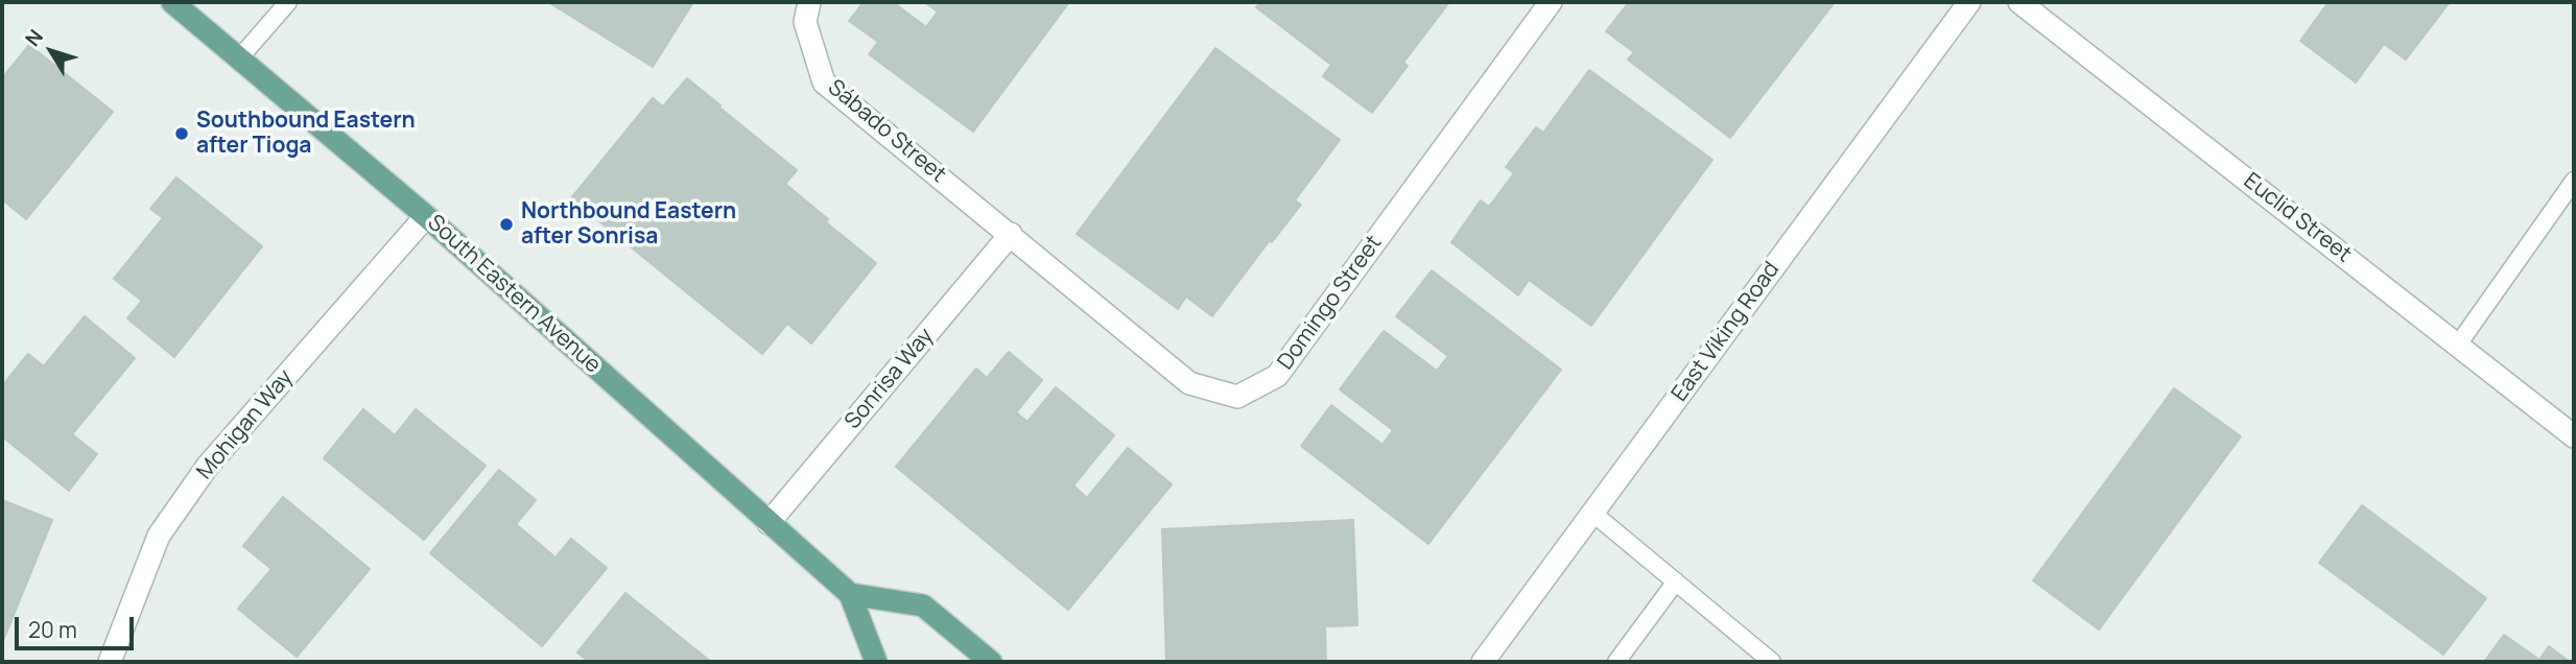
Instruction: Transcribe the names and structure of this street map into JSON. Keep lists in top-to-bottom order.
{
  "streets": {
    "main road": ["South Eastern Avenue"],
    "street": [
      "Sábado Street",
      "Euclid Street",
      "Domingo Street",
      "East Viking Road",
      "Sonrisa Way",
      "Mohigan Way"
    ]
  },
  "crossings": [
    ["Sábado Street", "Domingo Street"],
    ["Sábado Street", "Sonrisa Way"],
    ["South Eastern Avenue", "Sonrisa Way"],
    ["South Eastern Avenue", "Mohigan Way"],
    ["Domingo Street", "Sonrisa Way"]
  ],
  "places": ["Southbound Eastern after Tioga", "Northbound Eastern after Sonrisa"],
  "scale_bar": "20 m",
  "north": "top left"
}
